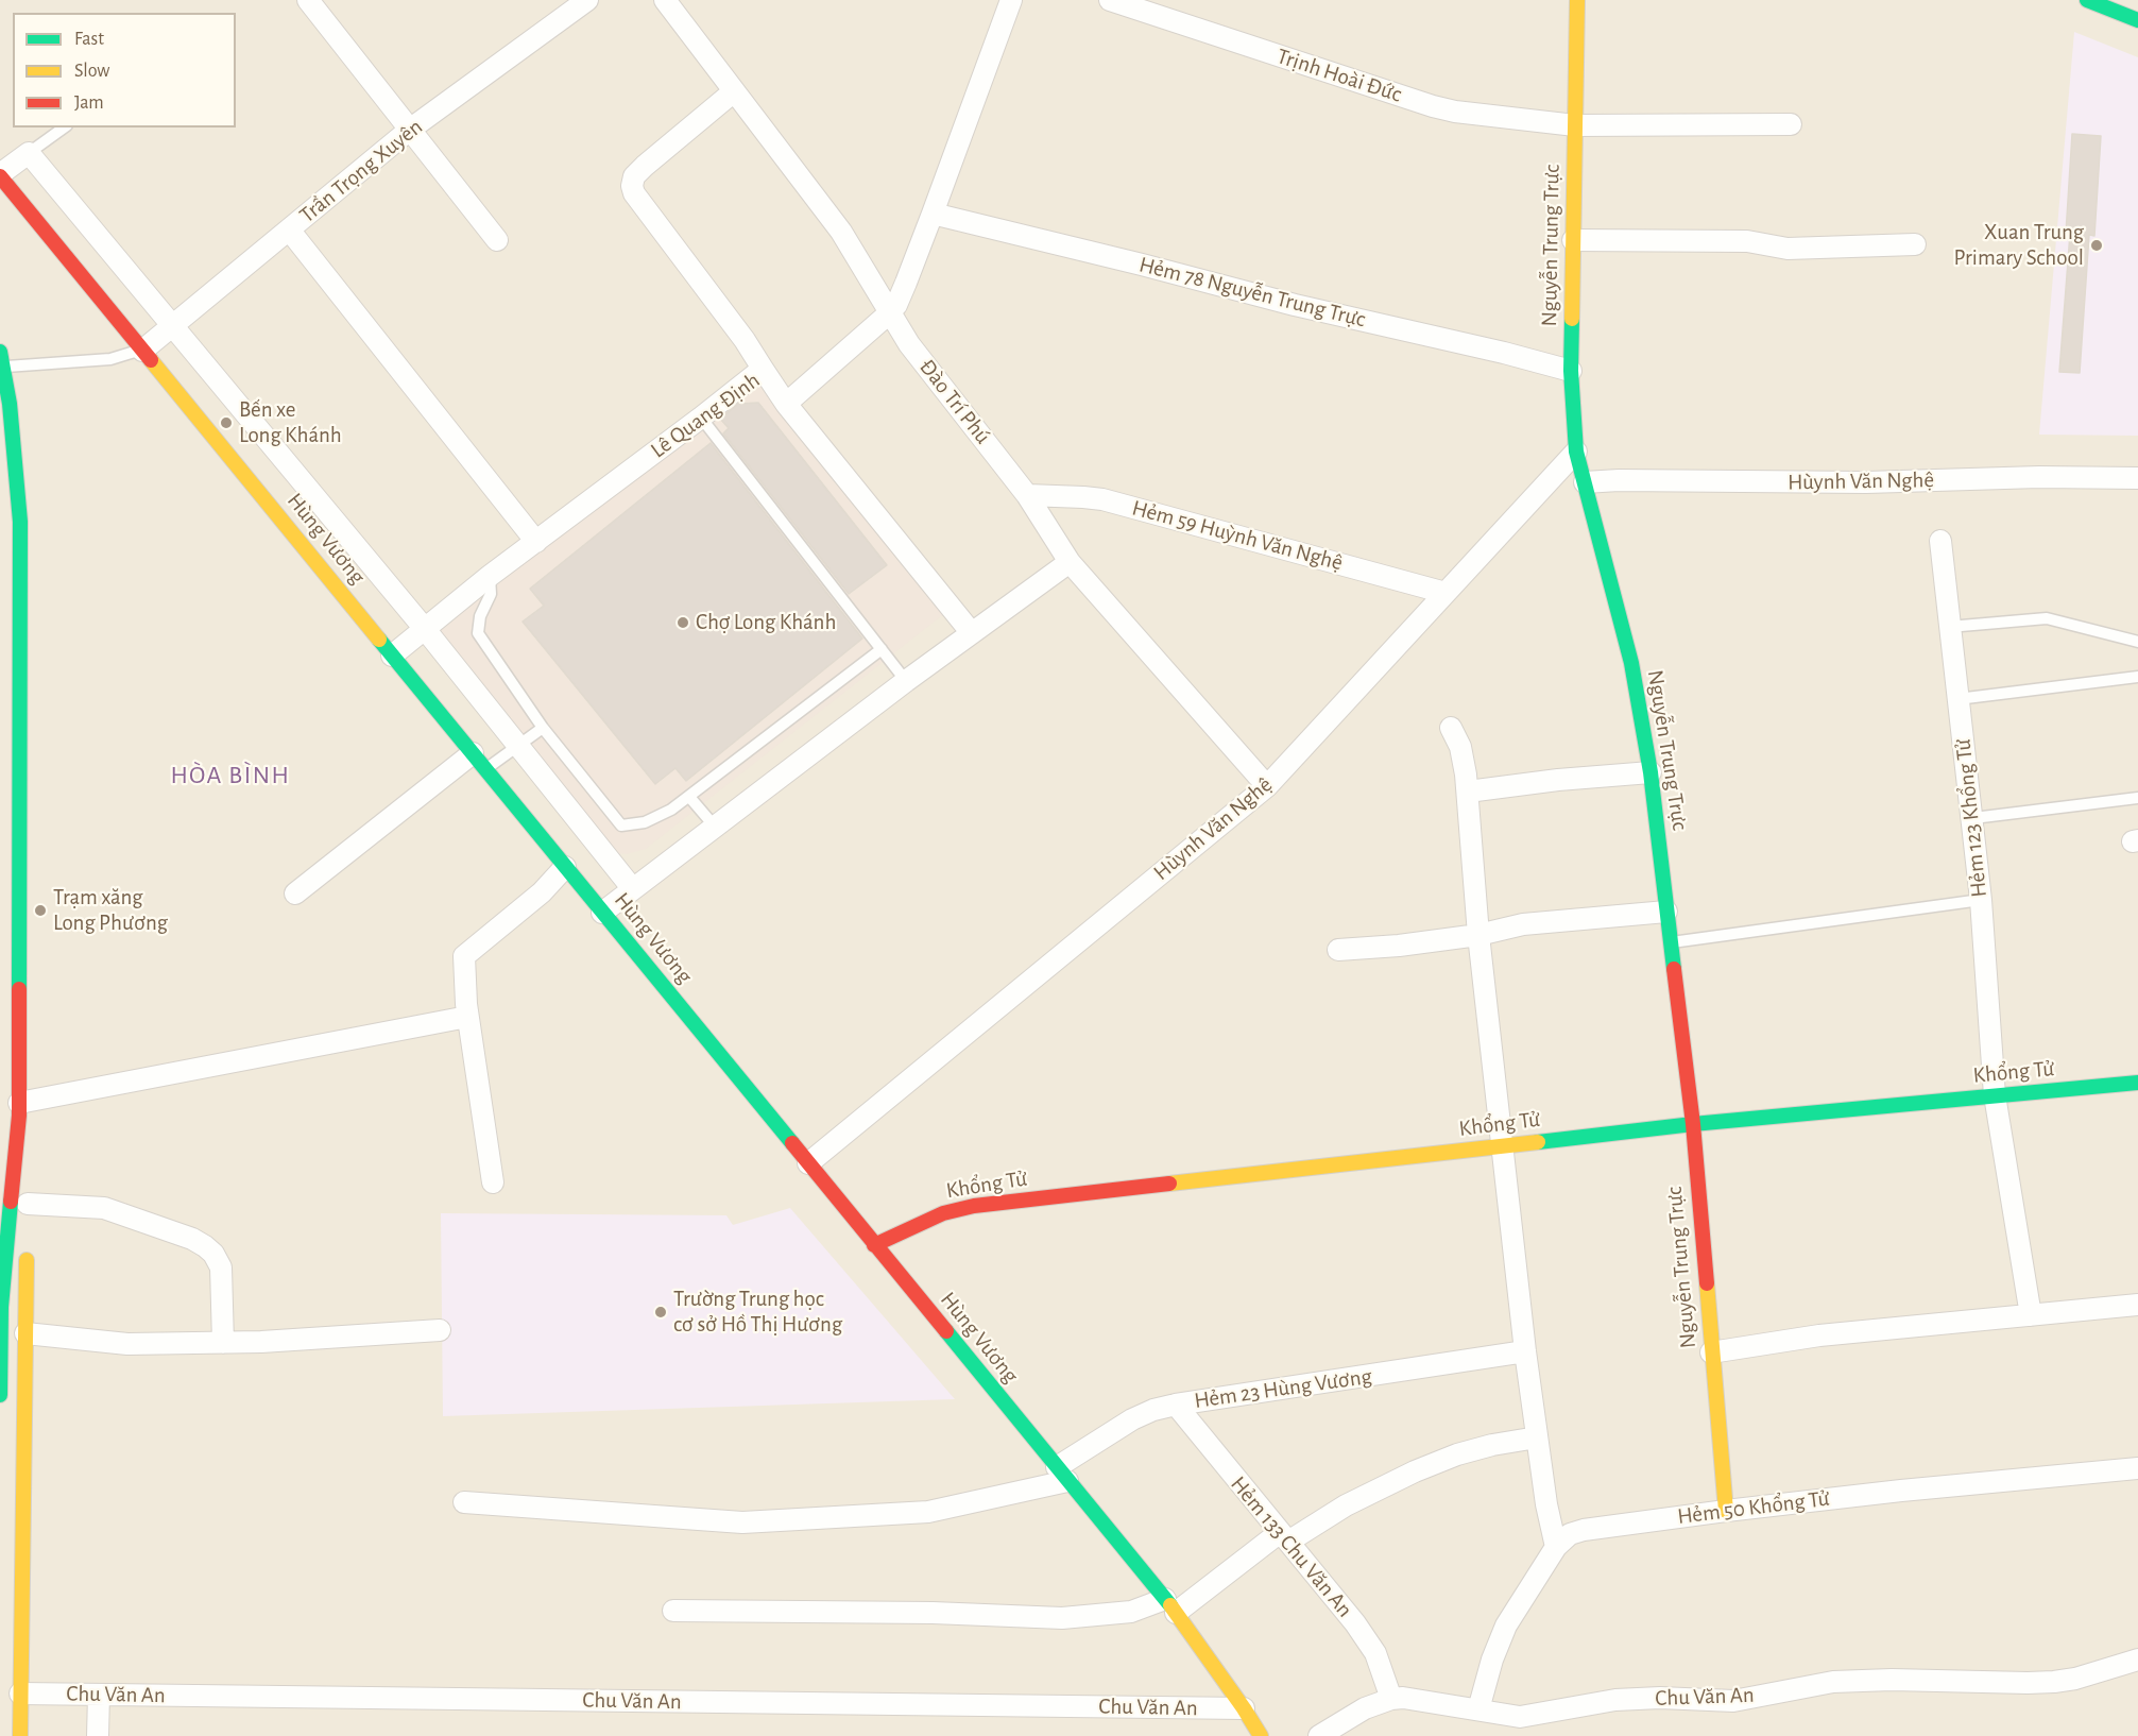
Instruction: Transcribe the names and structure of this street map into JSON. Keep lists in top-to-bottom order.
{
  "streets": {
    "main road": ["Nguyễn Trung Trực", "Hùng Vương", "Khổng Tử"],
    "street": [
      "Trịnh Hoài Đức",
      "Trần Trọng Xuyên",
      "Hẻm 78 Nguyễn Trung Trực",
      "Đào Trí Phú",
      "Lê Quang Định",
      "Hùynh Văn Nghệ",
      "Hẻm 59 Huỳnh Văn Nghệ",
      "Hẻm 123 Khổng Tử",
      "Hẻm 23 Hùng Vương",
      "Hẻm 50 Khổng Tử",
      "Hẻm 133 Chu Văn An",
      "Chu Văn An"
    ]
  },
  "crossings": [
    ["Trịnh Hoài Đức", "Nguyễn Trung Trực"],
    ["Trần Trọng Xuyên", "Hùng Vương"],
    ["Nguyễn Trung Trực", "Hẻm 78 Nguyễn Trung Trực"],
    ["Nguyễn Trung Trực", "Hùynh Văn Nghệ"],
    ["Nguyễn Trung Trực", "Khổng Tử"],
    ["Nguyễn Trung Trực", "Hẻm 50 Khổng Tử"],
    ["Hẻm 78 Nguyễn Trung Trực", "Lê Quang Định"],
    ["Đào Trí Phú", "Lê Quang Định"],
    ["Đào Trí Phú", "Hùynh Văn Nghệ"],
    ["Đào Trí Phú", "Hẻm 59 Huỳnh Văn Nghệ"],
    ["Lê Quang Định", "Hùng Vương"],
    ["Hùynh Văn Nghệ", "Hẻm 59 Huỳnh Văn Nghệ"],
    ["Hùynh Văn Nghệ", "Hùng Vương"],
    ["Hùng Vương", "Khổng Tử"],
    ["Hùng Vương", "Hẻm 23 Hùng Vương"],
    ["Hùng Vương", "Chu Văn An"],
    ["Hẻm 123 Khổng Tử", "Khổng Tử"],
    ["Hẻm 23 Hùng Vương", "Hẻm 133 Chu Văn An"],
    ["Hẻm 50 Khổng Tử", "Chu Văn An"],
    ["Hẻm 133 Chu Văn An", "Chu Văn An"]
  ],
  "districts": ["HÒA BÌNH"],
  "places": [
    "Xuan Trung Primary School",
    "Bến xe Long Khánh",
    "Chợ Long Khánh",
    "Trạm xăng Long Phương",
    "Trường Trung học cơ sở Hồ Thị Hương"
  ],
  "legend": ["Fast", "Slow", "Jam"]
}
